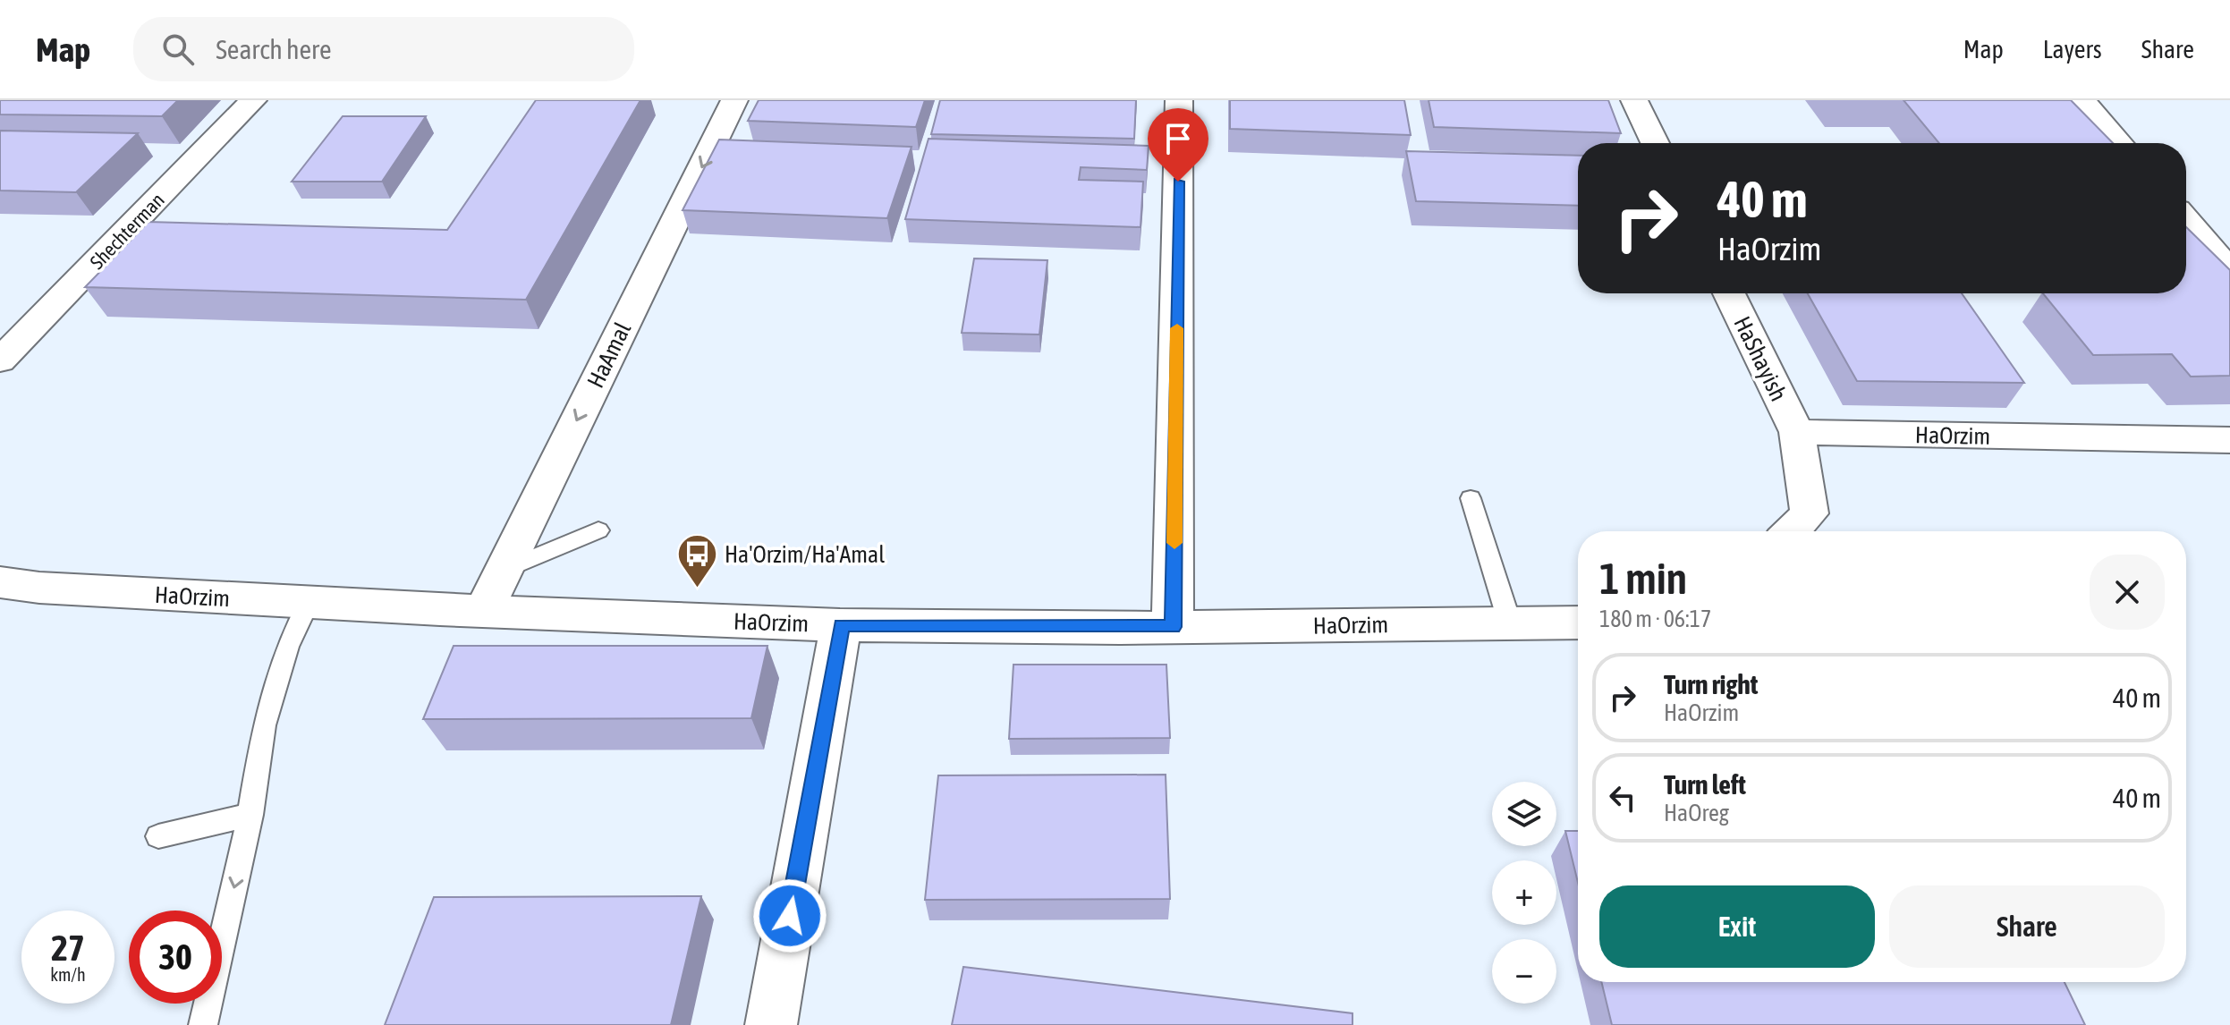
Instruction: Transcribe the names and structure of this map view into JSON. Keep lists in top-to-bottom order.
{
  "streets": {
    "street": [
      "Shechterman",
      "HaAmal",
      "HaShayish",
      "HaOrzim"
    ]
  },
  "crossings": [
    ["HaAmal", "HaOrzim"],
    ["HaShayish", "HaOrzim"]
  ],
  "one_way": ["HaAmal"],
  "places": {
    "bus stop": ["Ha'Orzim/Ha'Amal"]
  },
  "page": {
    "header": "Map",
    "search": "Search here",
    "nav": ["Map", "Layers", "Share"],
    "turn": ["40 m", "HaOrzim"],
    "heading": ["1 min", "180 m · 06:17"],
    "list": [
      {
        "name": "Turn right",
        "note": "HaOrzim",
        "value": "40 m"
      },
      {
        "name": "Turn left",
        "note": "HaOreg",
        "value": "40 m"
      }
    ],
    "map_buttons": ["+", "−"],
    "buttons": ["Exit", "Share"],
    "speed": "27 km/h",
    "limit": "30"
  }
}
